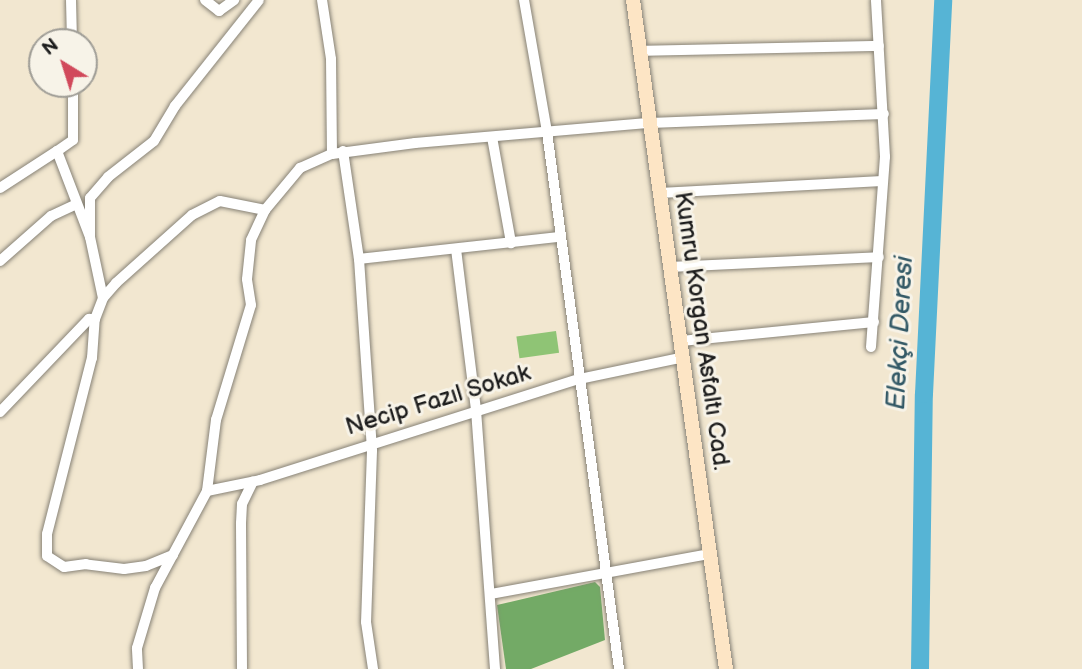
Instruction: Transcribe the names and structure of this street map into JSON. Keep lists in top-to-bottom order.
{
  "streets": {
    "main road": ["Kumru Korgan Asfaltı Cad."],
    "street": ["Necip Fazıl Sokak"]
  },
  "crossings": [
    ["Kumru Korgan Asfaltı Cad.", "Necip Fazıl Sokak"]
  ],
  "water": ["Elekçi Deresi"],
  "north": "top left"
}
